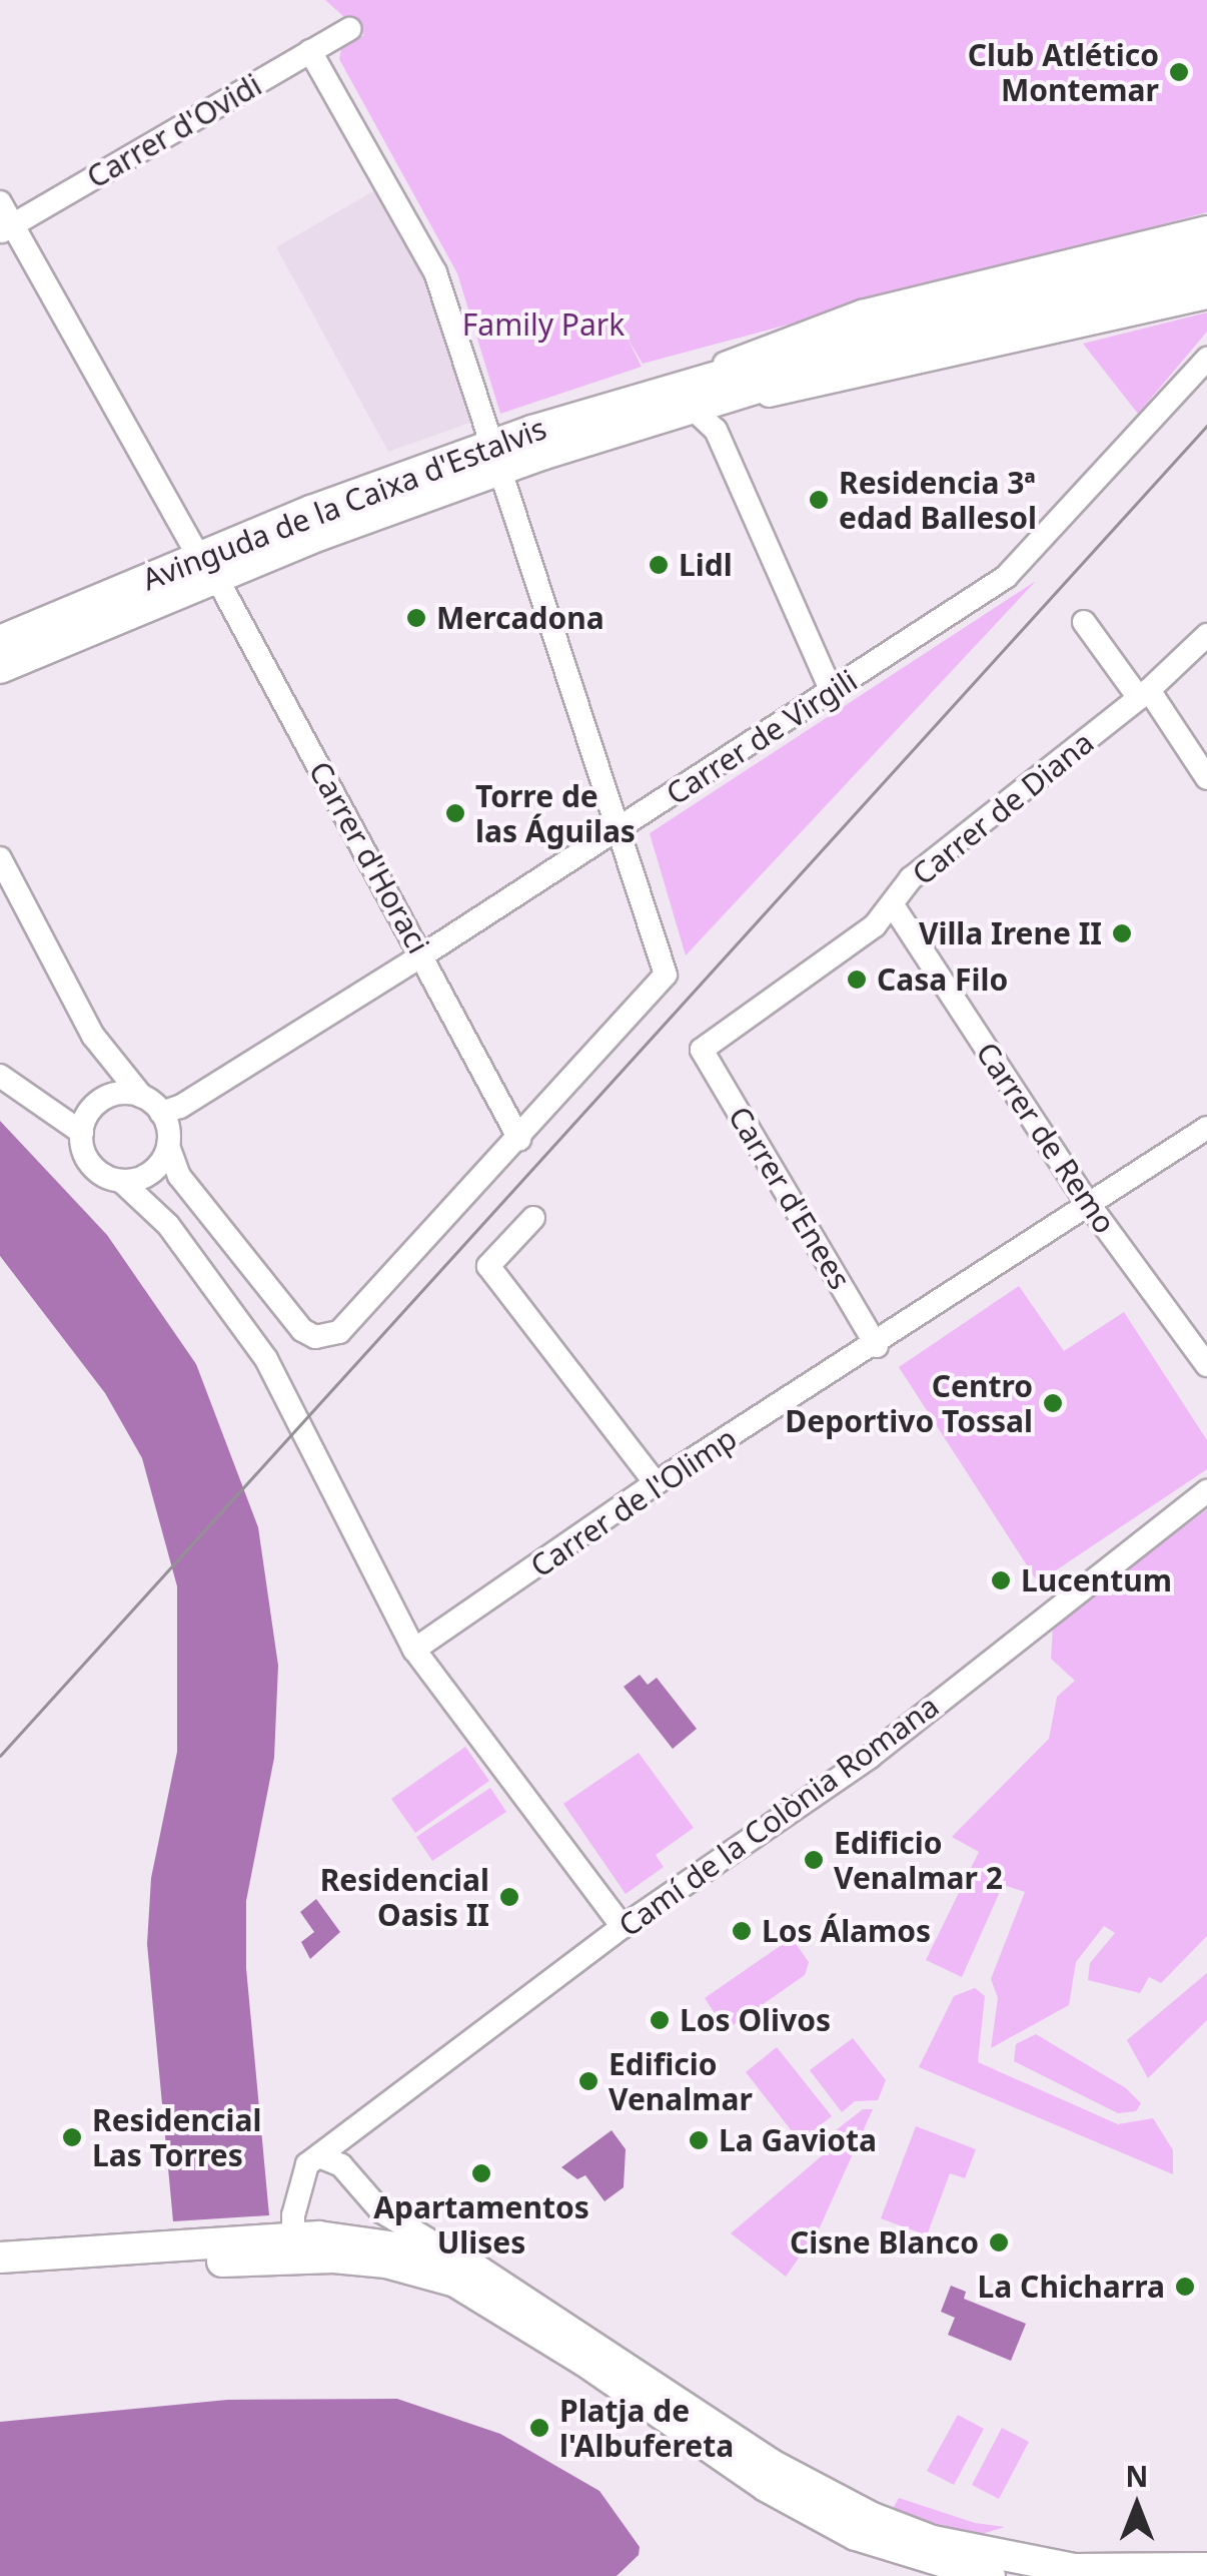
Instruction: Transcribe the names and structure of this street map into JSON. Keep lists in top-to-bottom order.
{
  "streets": {
    "main road": ["Avinguda de la Caixa d'Estalvis"],
    "street": [
      "Carrer d'Ovidi",
      "Carrer de Virgili",
      "Carrer de Diana",
      "Carrer d'Horaci",
      "Carrer de Remo",
      "Carrer d'Enees",
      "Carrer de l'Olimp",
      "Camí de la Colònia Romana"
    ]
  },
  "crossings": [
    ["Carrer d'Ovidi", "Carrer d'Horaci"],
    ["Avinguda de la Caixa d'Estalvis", "Carrer d'Horaci"],
    ["Carrer de Virgili", "Carrer d'Horaci"],
    ["Carrer de Diana", "Carrer de Remo"],
    ["Carrer de Diana", "Carrer d'Enees"],
    ["Carrer de Remo", "Carrer de l'Olimp"],
    ["Carrer d'Enees", "Carrer de l'Olimp"]
  ],
  "parks": ["Family Park"],
  "places": [
    "Club Atlético Montemar",
    "Residencia 3ª edad Ballesol",
    "Lidl",
    "Mercadona",
    "Torre de las Águilas",
    "Villa Irene II",
    "Casa Filo",
    "Centro Deportivo Tossal",
    "Lucentum",
    "Edificio Venalmar 2",
    "Residencial Oasis II",
    "Los Álamos",
    "Los Olivos",
    "Edificio Venalmar",
    "Residencial Las Torres",
    "La Gaviota",
    "Apartamentos Ulises",
    "Cisne Blanco",
    "La Chicharra",
    "Platja de l'Albufereta"
  ],
  "north": "top"
}
